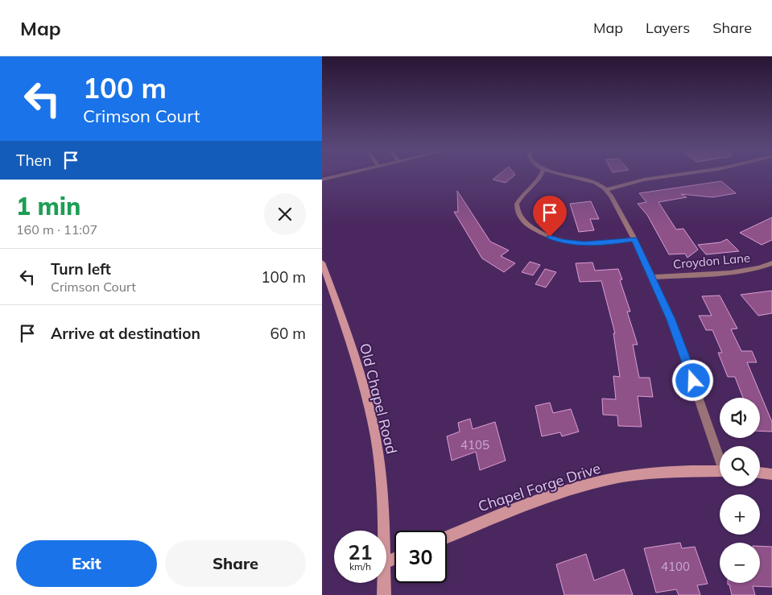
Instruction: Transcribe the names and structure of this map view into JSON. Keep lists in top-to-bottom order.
{
  "streets": {
    "street": ["Croydon Lane", "Old Chapel Road", "Chapel Forge Drive"]
  },
  "house_numbers": ["4105", "4100"],
  "page": {
    "header": "Map",
    "nav": ["Map", "Layers", "Share"],
    "turn": ["100 m", "Crimson Court"],
    "then": "Then",
    "heading": ["1 min", "160 m · 11:07"],
    "list": [
      {
        "name": "Turn left",
        "note": "Crimson Court",
        "value": "100 m"
      },
      {
        "name": "Arrive at destination",
        "value": "60 m"
      }
    ],
    "map_buttons": ["+", "−"],
    "speed": "21 km/h",
    "limit": "30",
    "buttons": ["Exit", "Share"]
  }
}
